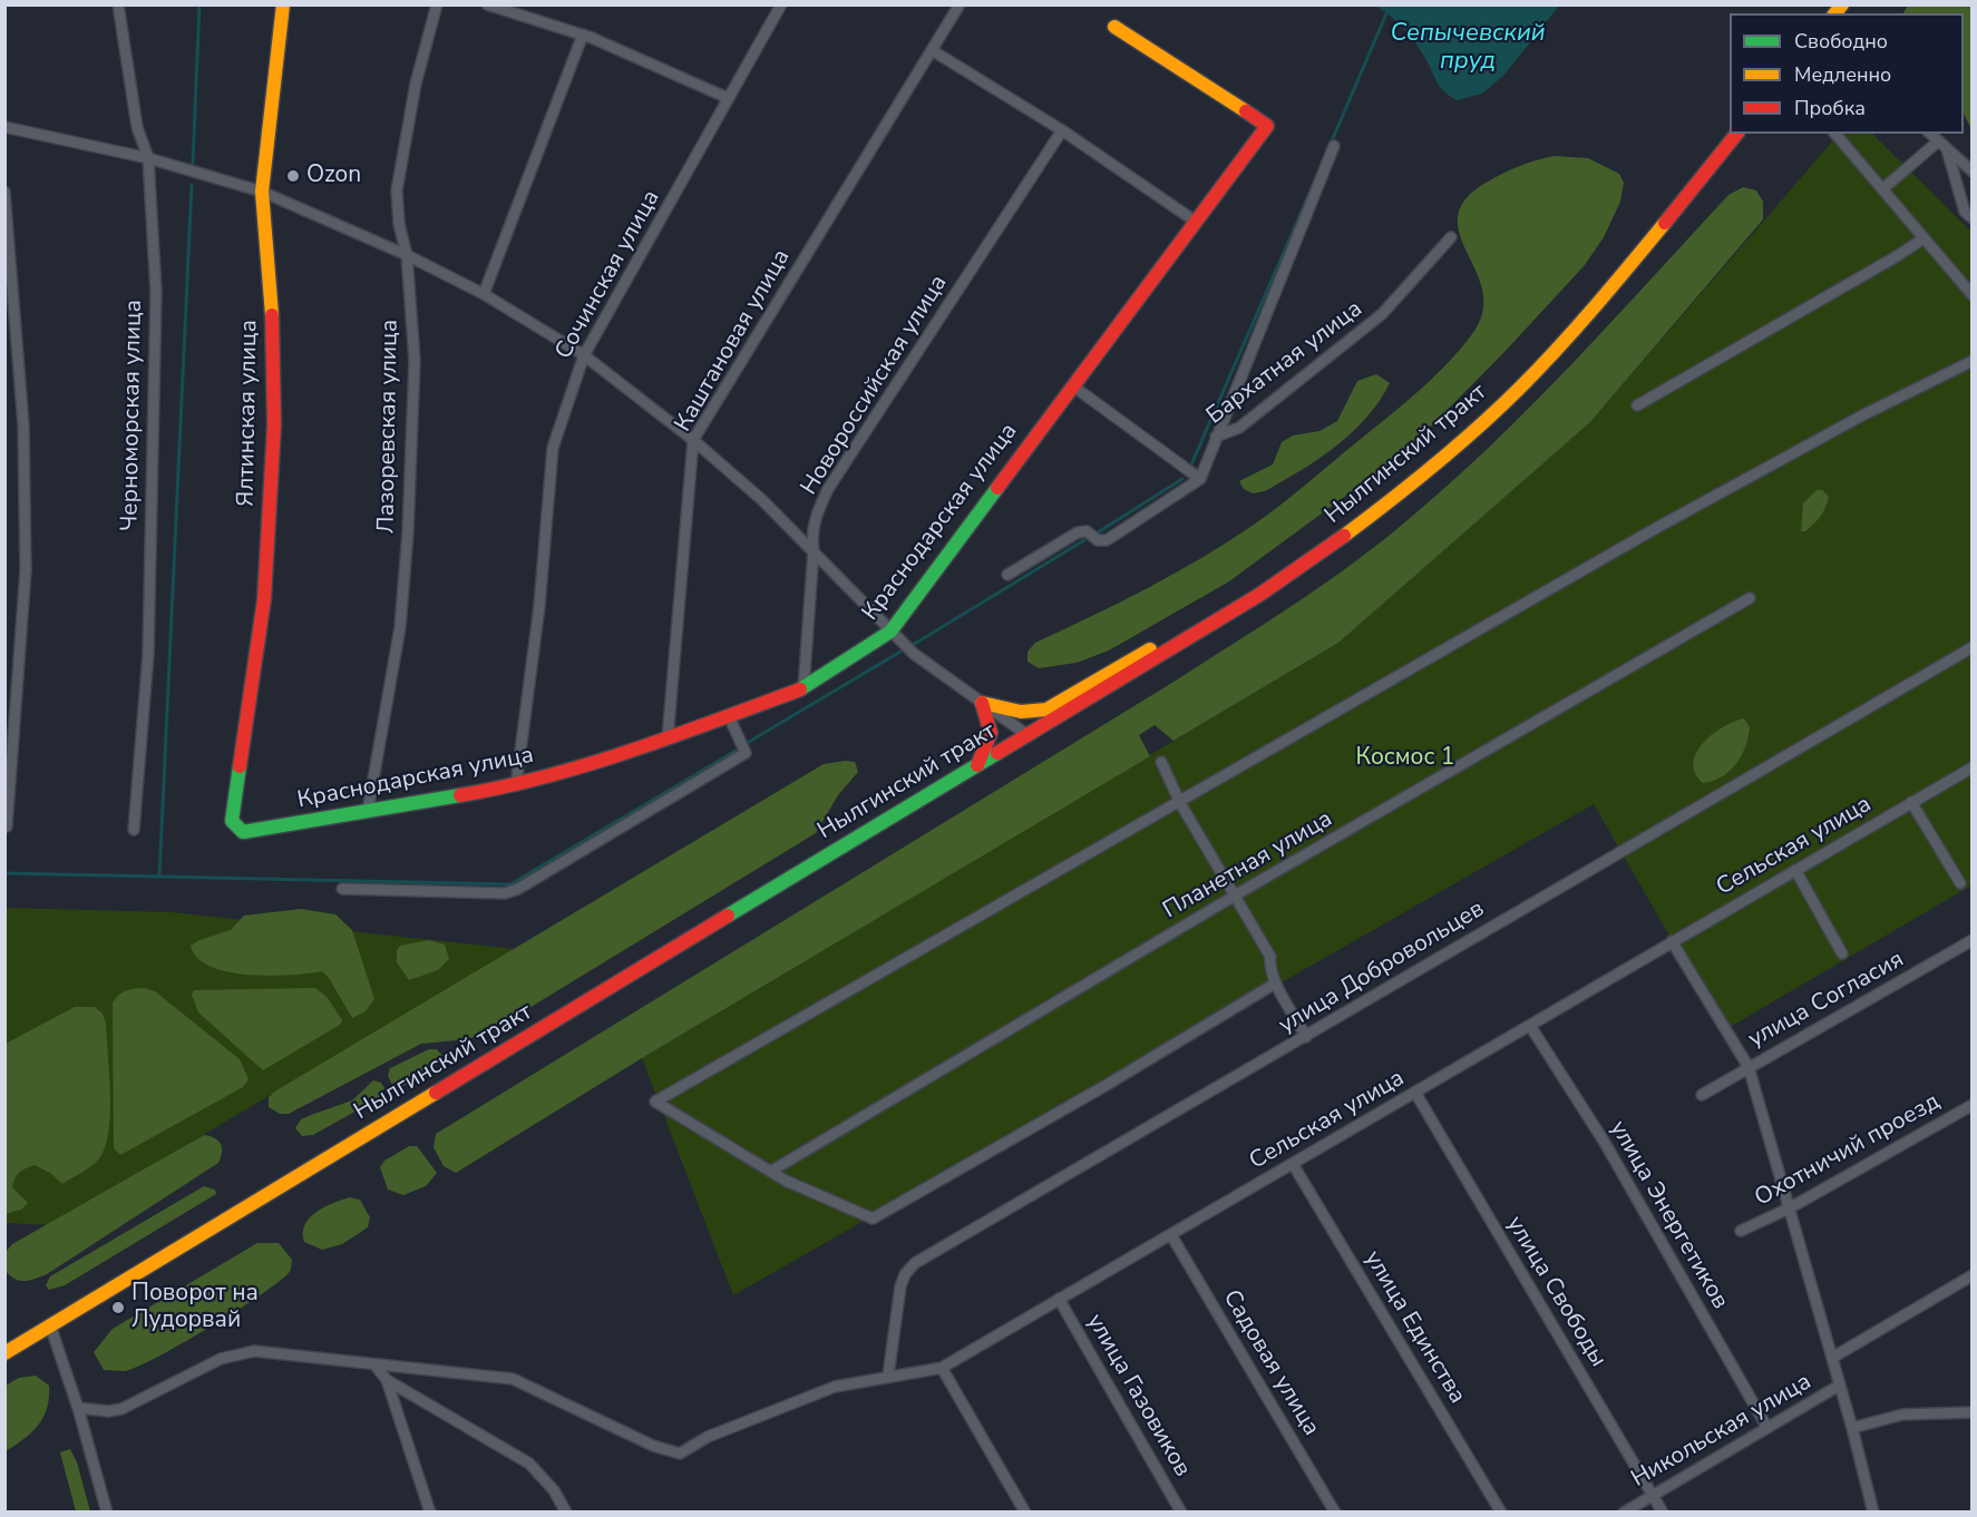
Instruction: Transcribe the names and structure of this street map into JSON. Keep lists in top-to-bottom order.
{
  "streets": {
    "main road": ["Ялтинская улица", "Нылгинский тракт", "Краснодарская улица"],
    "street": [
      "Сочинская улица",
      "Каштановая улица",
      "Бархатная улица",
      "Новороссийская улица",
      "Черноморская улица",
      "Лазоревская улица",
      "Сельская улица",
      "Планетная улица",
      "улица Добровольцев",
      "улица Согласия",
      "Охотничий проезд",
      "улица Энергетиков",
      "улица Свободы",
      "улица Единства",
      "Садовая улица",
      "улица Газовиков",
      "Никольская улица"
    ]
  },
  "crossings": [
    ["Сочинская улица", "Краснодарская улица"],
    ["Каштановая улица", "Краснодарская улица"],
    ["Новороссийская улица", "Краснодарская улица"],
    ["Ялтинская улица", "Краснодарская улица"],
    ["Лазоревская улица", "Краснодарская улица"],
    ["Сельская улица", "улица Добровольцев"],
    ["Сельская улица", "улица Энергетиков"],
    ["Сельская улица", "улица Свободы"],
    ["Сельская улица", "улица Единства"],
    ["Сельская улица", "Садовая улица"],
    ["Сельская улица", "улица Газовиков"],
    ["улица Энергетиков", "Никольская улица"],
    ["улица Свободы", "Никольская улица"]
  ],
  "water": ["Сепычевский пруд"],
  "parks": ["Космос 1"],
  "places": ["Ozon", "Поворот на Лудорвай"],
  "legend": ["Свободно", "Медленно", "Пробка"]
}
